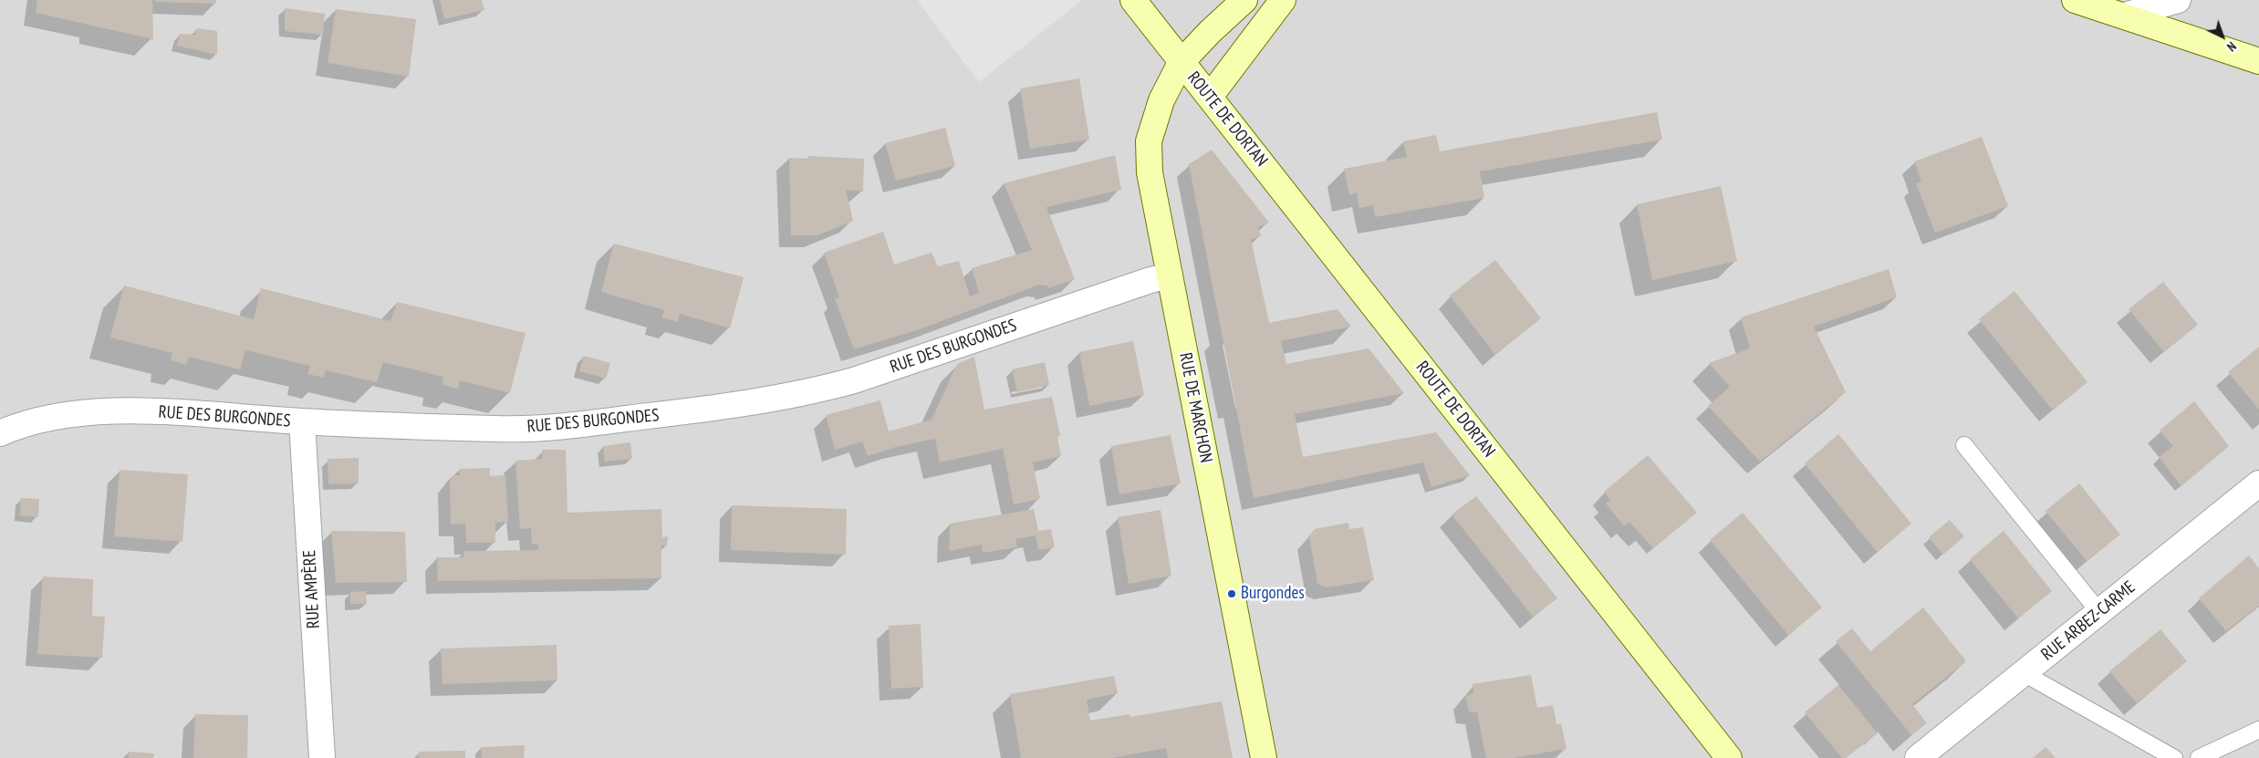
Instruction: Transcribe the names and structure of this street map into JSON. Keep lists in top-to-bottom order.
{
  "streets": {
    "main road": ["ROUTE DE DORTAN", "RUE DE MARCHON"],
    "street": ["RUE DES BURGONDES", "RUE AMPÈRE", "RUE ARBEZ-CARME"]
  },
  "crossings": [
    ["ROUTE DE DORTAN", "RUE DE MARCHON"],
    ["RUE DES BURGONDES", "RUE DE MARCHON"],
    ["RUE DES BURGONDES", "RUE AMPÈRE"]
  ],
  "places": ["Burgondes"],
  "north": "bottom right"
}
